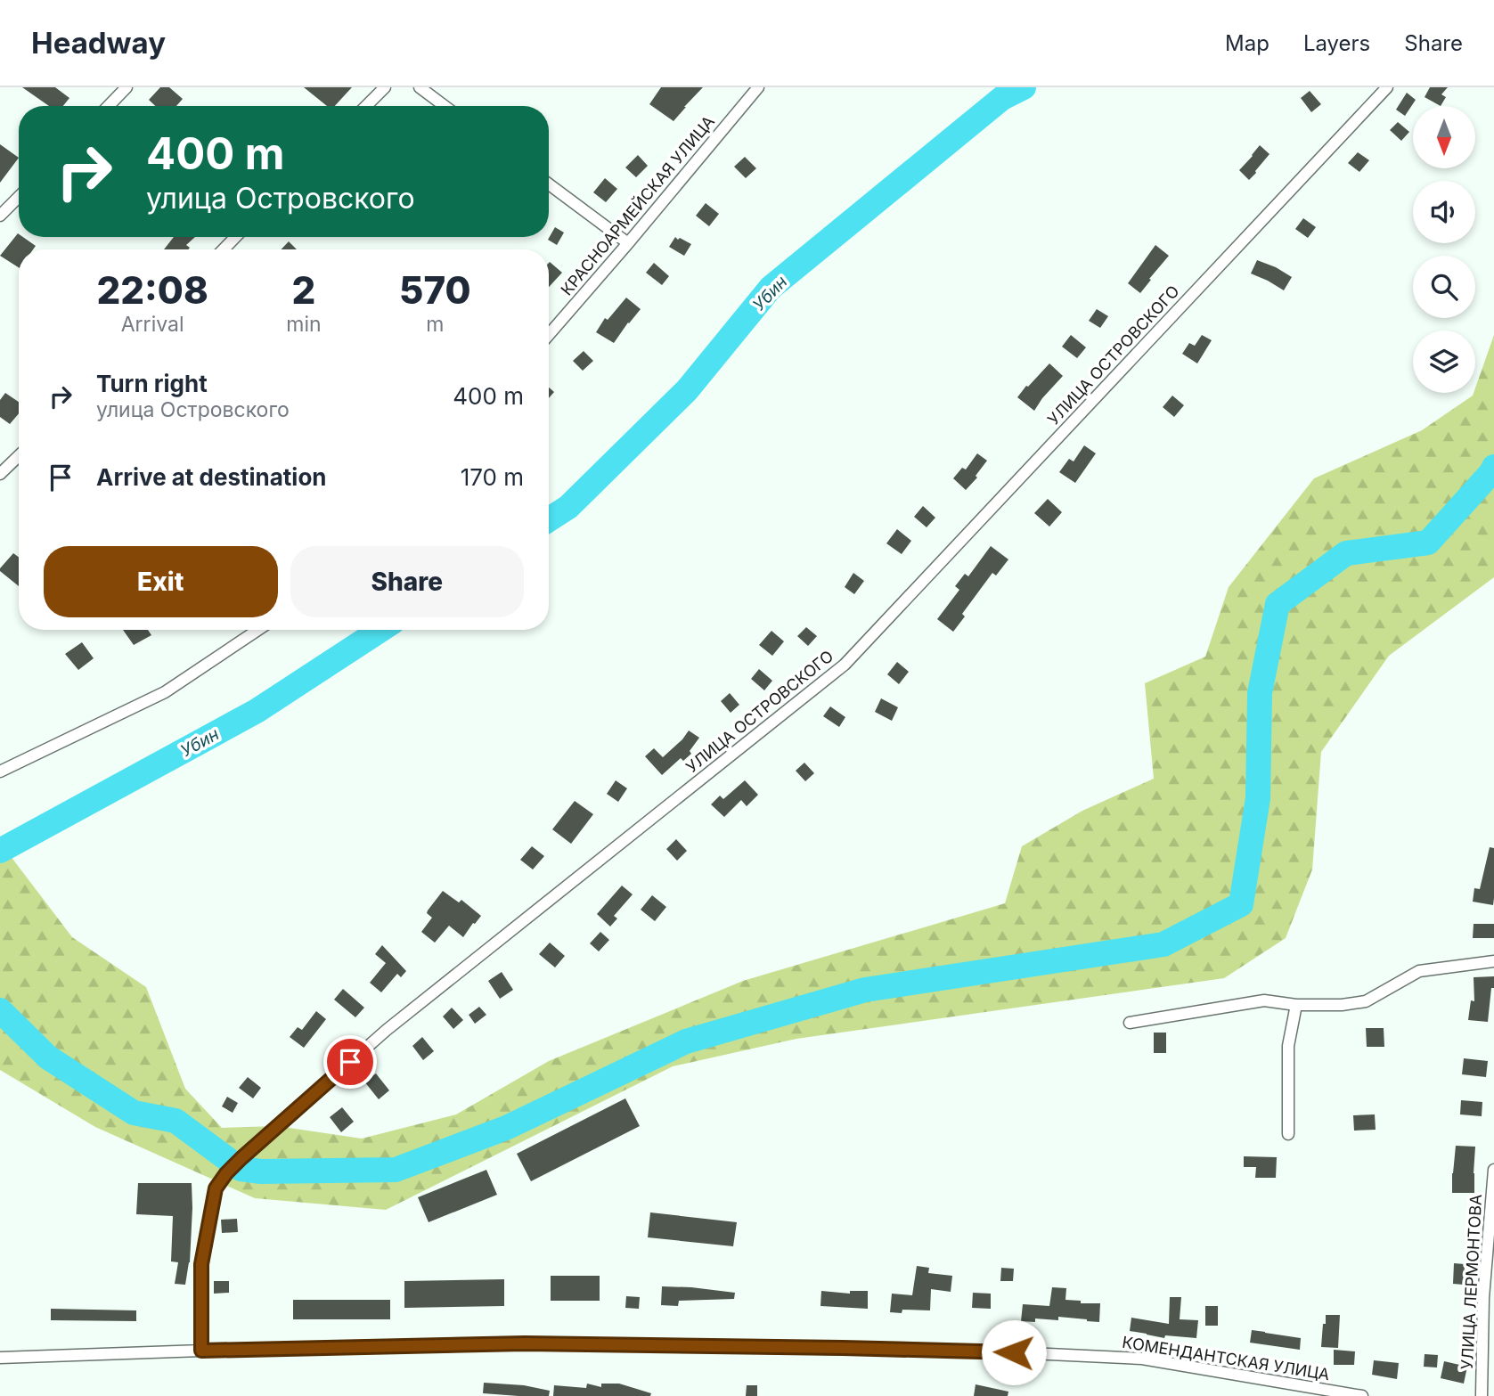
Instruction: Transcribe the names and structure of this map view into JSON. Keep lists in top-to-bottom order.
{
  "streets": {
    "street": [
      "КРАСНОАРМЕЙСКАЯ УЛИЦА",
      "УЛИЦА ОСТРОВСКОГО",
      "УЛИЦА ЛЕРМОНТОВА",
      "КОМЕНДАНТСКАЯ УЛИЦА"
    ]
  },
  "crossings": [
    ["УЛИЦА ОСТРОВСКОГО", "КОМЕНДАНТСКАЯ УЛИЦА"]
  ],
  "water": ["Убин"],
  "north": "bottom",
  "page": {
    "header": "Headway",
    "nav": ["Map", "Layers", "Share"],
    "turn": ["400 m", "улица Островского"],
    "eta": [
      "22:08",
      "Arrival",
      "2",
      "min",
      "570",
      "m"
    ],
    "list": [
      {
        "name": "Turn right",
        "note": "улица Островского",
        "value": "400 m"
      },
      {
        "name": "Arrive at destination",
        "value": "170 m"
      }
    ],
    "buttons": ["Exit", "Share"]
  }
}
